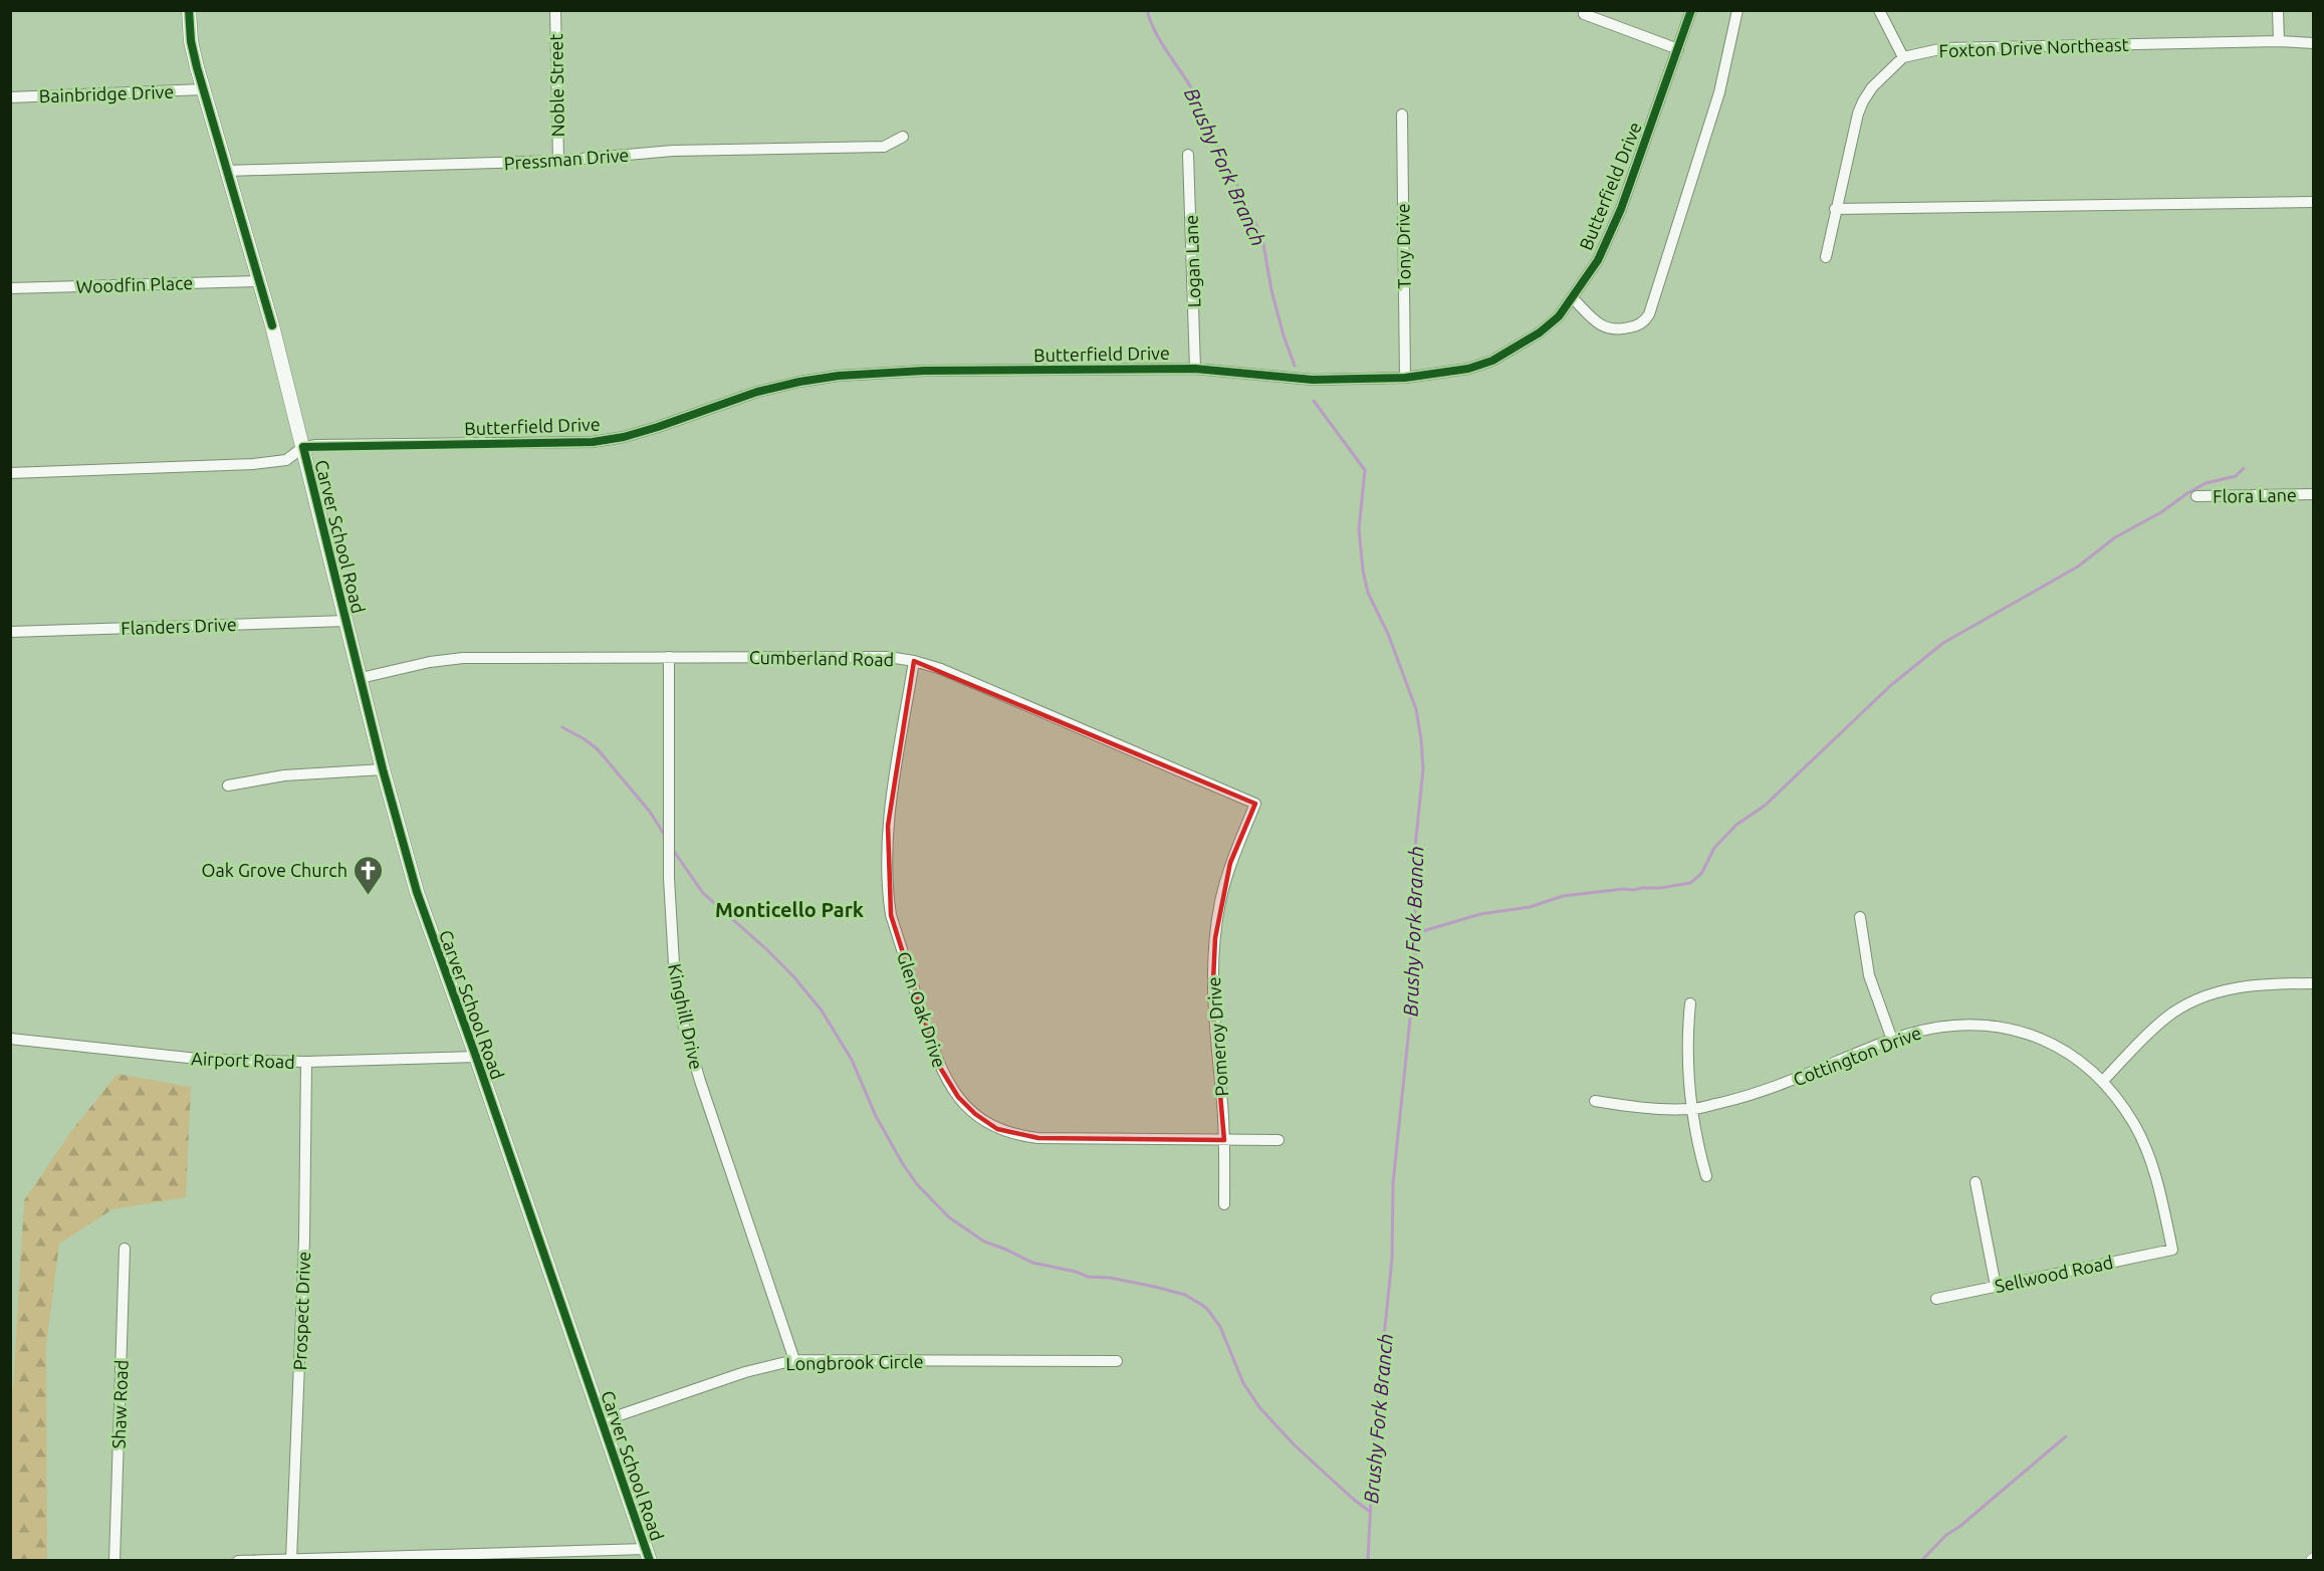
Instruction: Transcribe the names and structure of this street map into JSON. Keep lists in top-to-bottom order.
{
  "streets": {
    "main road": ["Carver School Road"],
    "street": [
      "Foxton Drive Northeast",
      "Noble Street",
      "Bainbridge Drive",
      "Pressman Drive",
      "Butterfield Drive",
      "Tony Drive",
      "Logan Lane",
      "Woodfin Place",
      "Flora Lane",
      "Flanders Drive",
      "Cumberland Road",
      "Glen Oak Drive",
      "Kinghill Drive",
      "Pomeroy Drive",
      "Cottington Drive",
      "Airport Road",
      "Sellwood Road",
      "Prospect Drive",
      "Longbrook Circle",
      "Shaw Road"
    ]
  },
  "crossings": [
    ["Noble Street", "Pressman Drive"],
    ["Bainbridge Drive", "Carver School Road"],
    ["Pressman Drive", "Carver School Road"],
    ["Butterfield Drive", "Tony Drive"],
    ["Butterfield Drive", "Logan Lane"],
    ["Butterfield Drive", "Carver School Road"],
    ["Woodfin Place", "Carver School Road"],
    ["Carver School Road", "Flanders Drive"],
    ["Carver School Road", "Cumberland Road"],
    ["Carver School Road", "Airport Road"],
    ["Carver School Road", "Longbrook Circle"],
    ["Cumberland Road", "Glen Oak Drive"],
    ["Cumberland Road", "Kinghill Drive"],
    ["Cumberland Road", "Pomeroy Drive"],
    ["Glen Oak Drive", "Pomeroy Drive"],
    ["Kinghill Drive", "Longbrook Circle"],
    ["Cottington Drive", "Sellwood Road"],
    ["Airport Road", "Prospect Drive"]
  ],
  "districts": ["Monticello Park"],
  "water": ["Brushy Fork Branch"],
  "places": {
    "church": ["Oak Grove Church"]
  }
}
